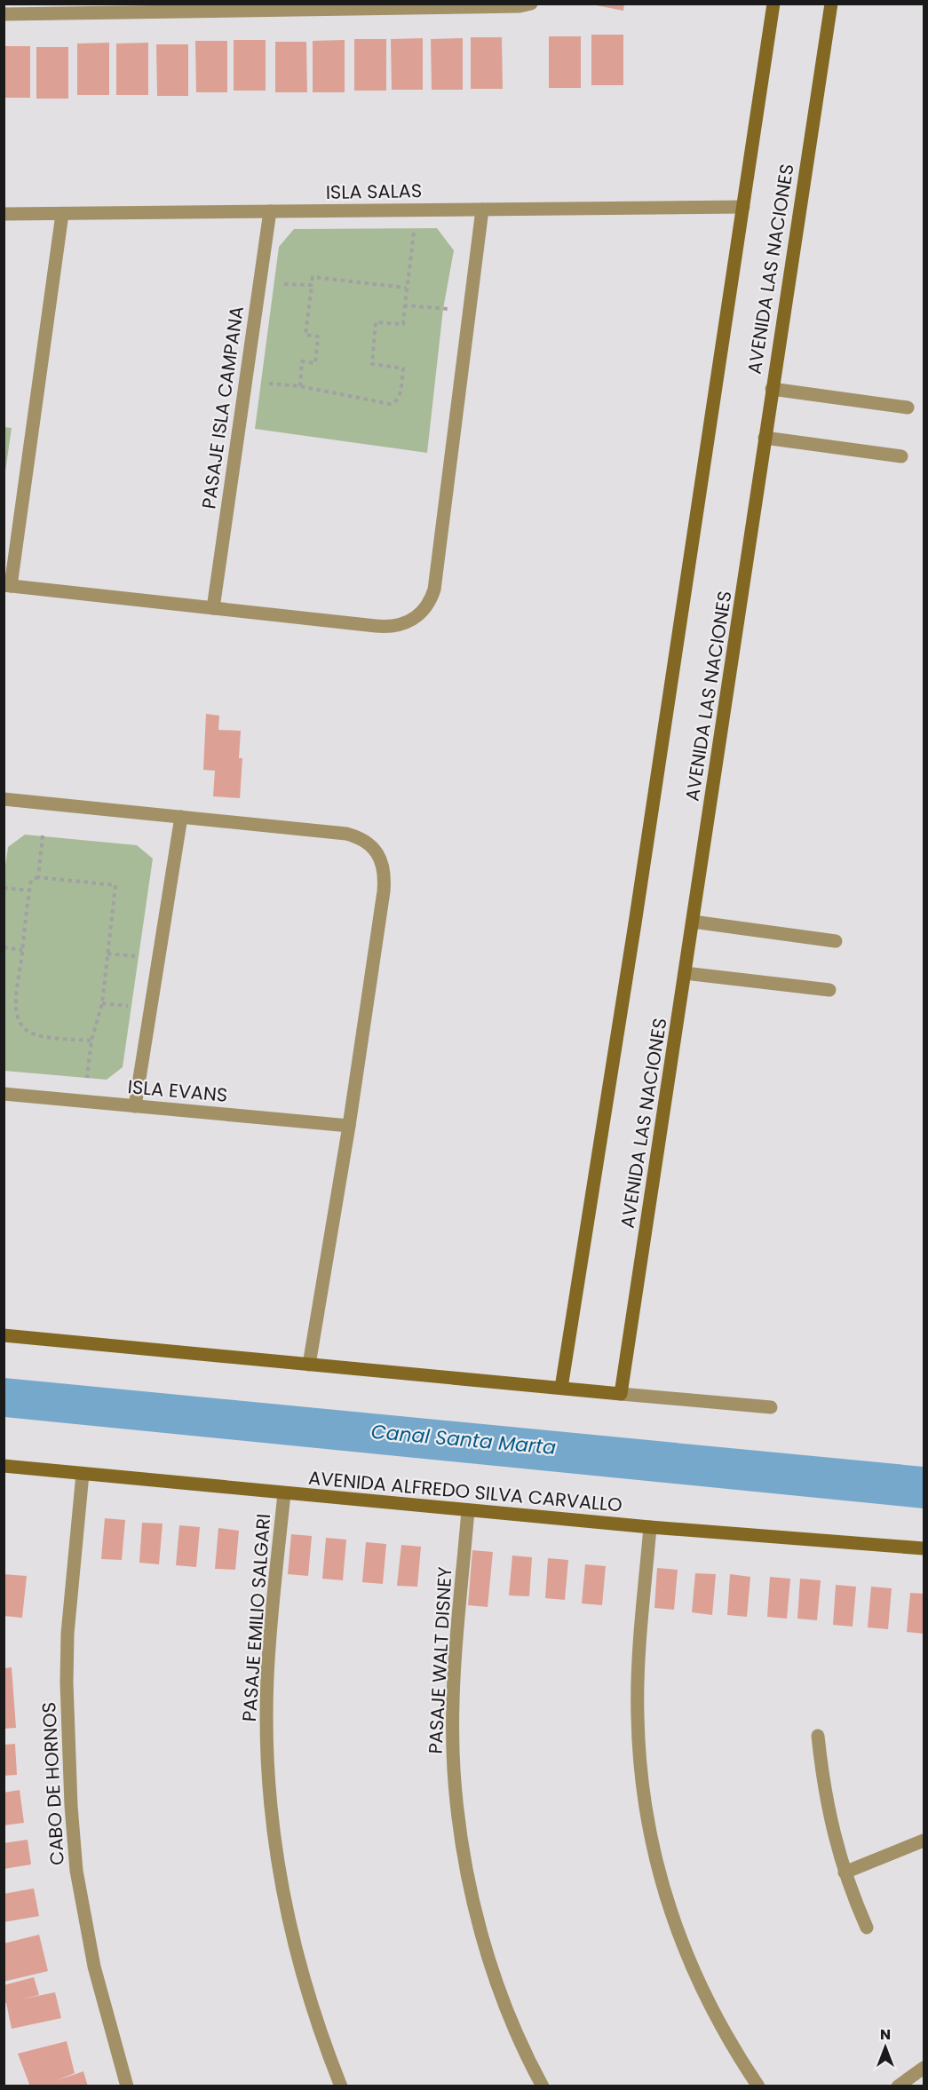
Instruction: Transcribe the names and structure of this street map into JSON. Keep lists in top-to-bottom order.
{
  "streets": {
    "street": [
      "ISLA SALAS",
      "AVENIDA LAS NACIONES",
      "PASAJE ISLA CAMPANA",
      "ISLA EVANS",
      "AVENIDA ALFREDO SILVA CARVALLO",
      "PASAJE EMILIO SALGARI",
      "PASAJE WALT DISNEY",
      "CABO DE HORNOS"
    ]
  },
  "crossings": [
    ["ISLA SALAS", "AVENIDA LAS NACIONES"],
    ["ISLA SALAS", "PASAJE ISLA CAMPANA"],
    ["AVENIDA ALFREDO SILVA CARVALLO", "PASAJE EMILIO SALGARI"],
    ["AVENIDA ALFREDO SILVA CARVALLO", "PASAJE WALT DISNEY"],
    ["AVENIDA ALFREDO SILVA CARVALLO", "CABO DE HORNOS"]
  ],
  "water": ["Canal Santa Marta"],
  "north": "top"
}
